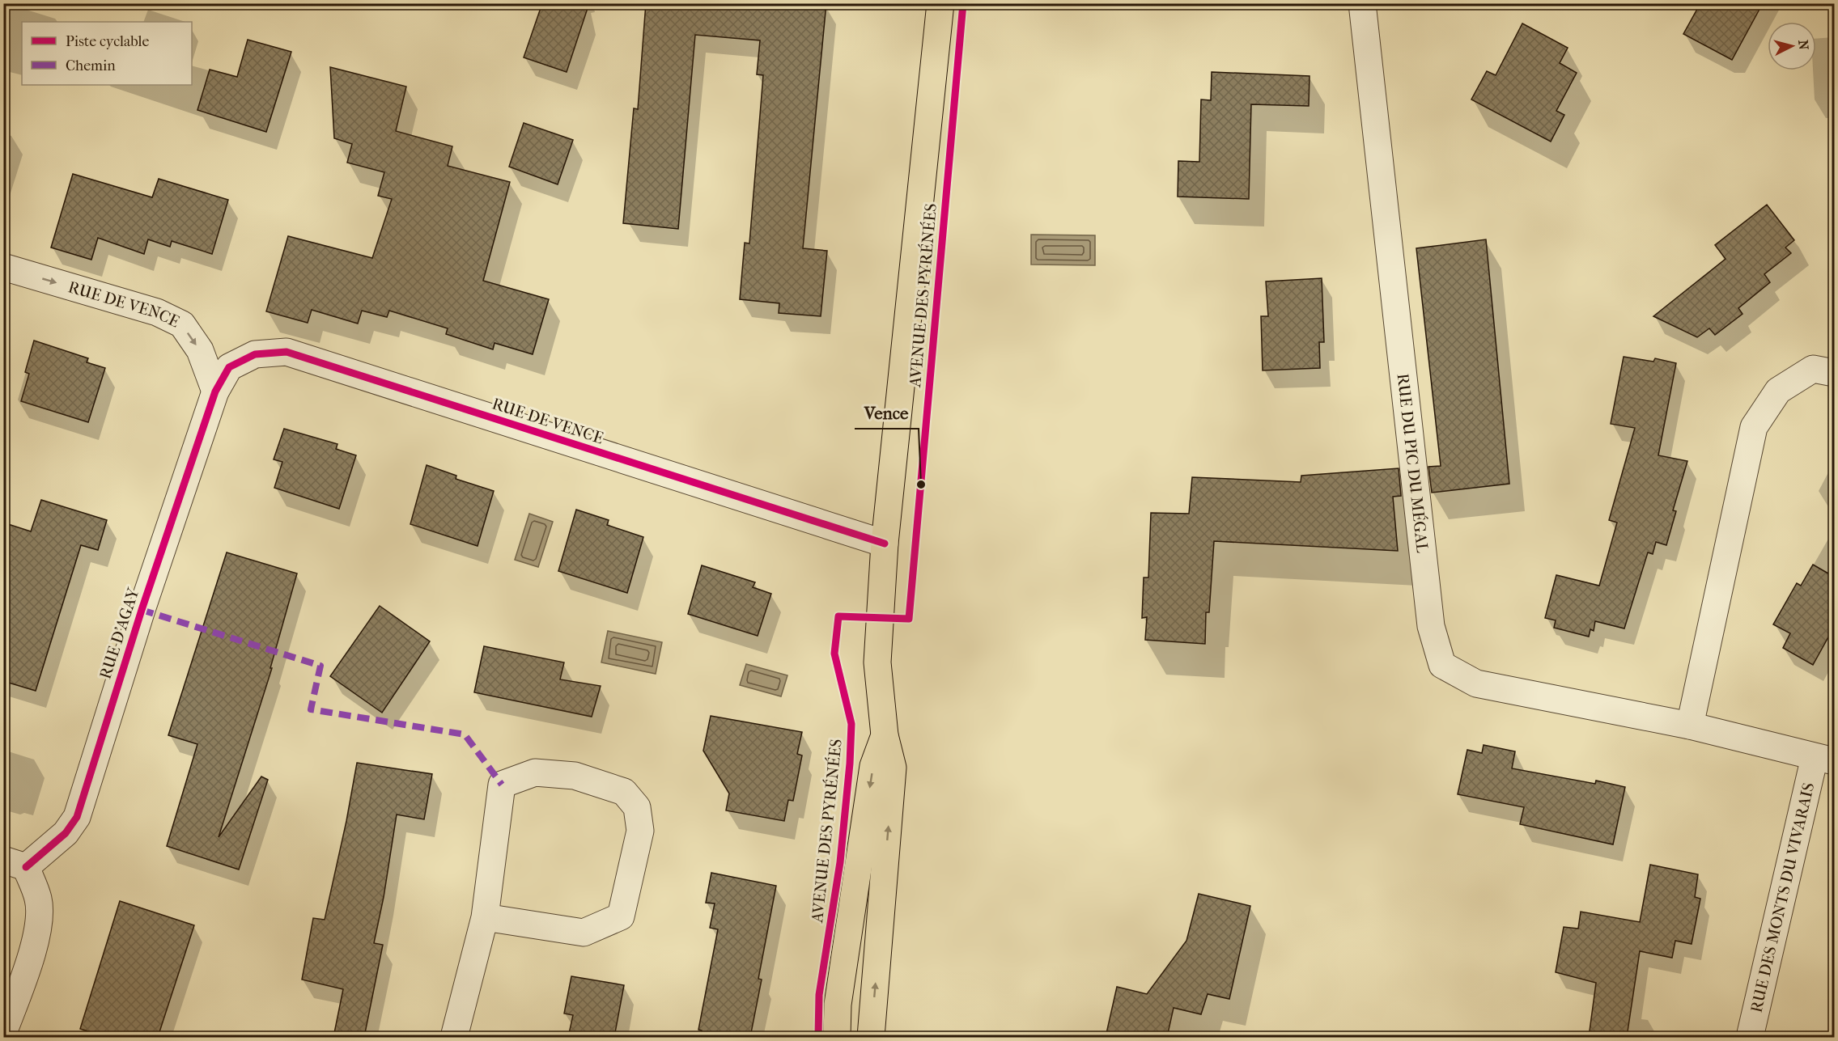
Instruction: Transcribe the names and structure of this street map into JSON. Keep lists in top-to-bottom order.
{
  "streets": {
    "main road": ["AVENUE DES PYRÉNÉES"],
    "street": [
      "RUE DE VENCE",
      "RUE DU PIC DU MÉGAL",
      "RUE D'AGAY",
      "RUE DES MONTS DU VIVARAIS"
    ]
  },
  "crossings": [
    ["AVENUE DES PYRÉNÉES", "RUE DE VENCE"],
    ["RUE DE VENCE", "RUE D'AGAY"],
    ["RUE DU PIC DU MÉGAL", "RUE DES MONTS DU VIVARAIS"]
  ],
  "places": ["Vence"],
  "legend": ["Piste cyclable", "Chemin"],
  "north": "right"
}
